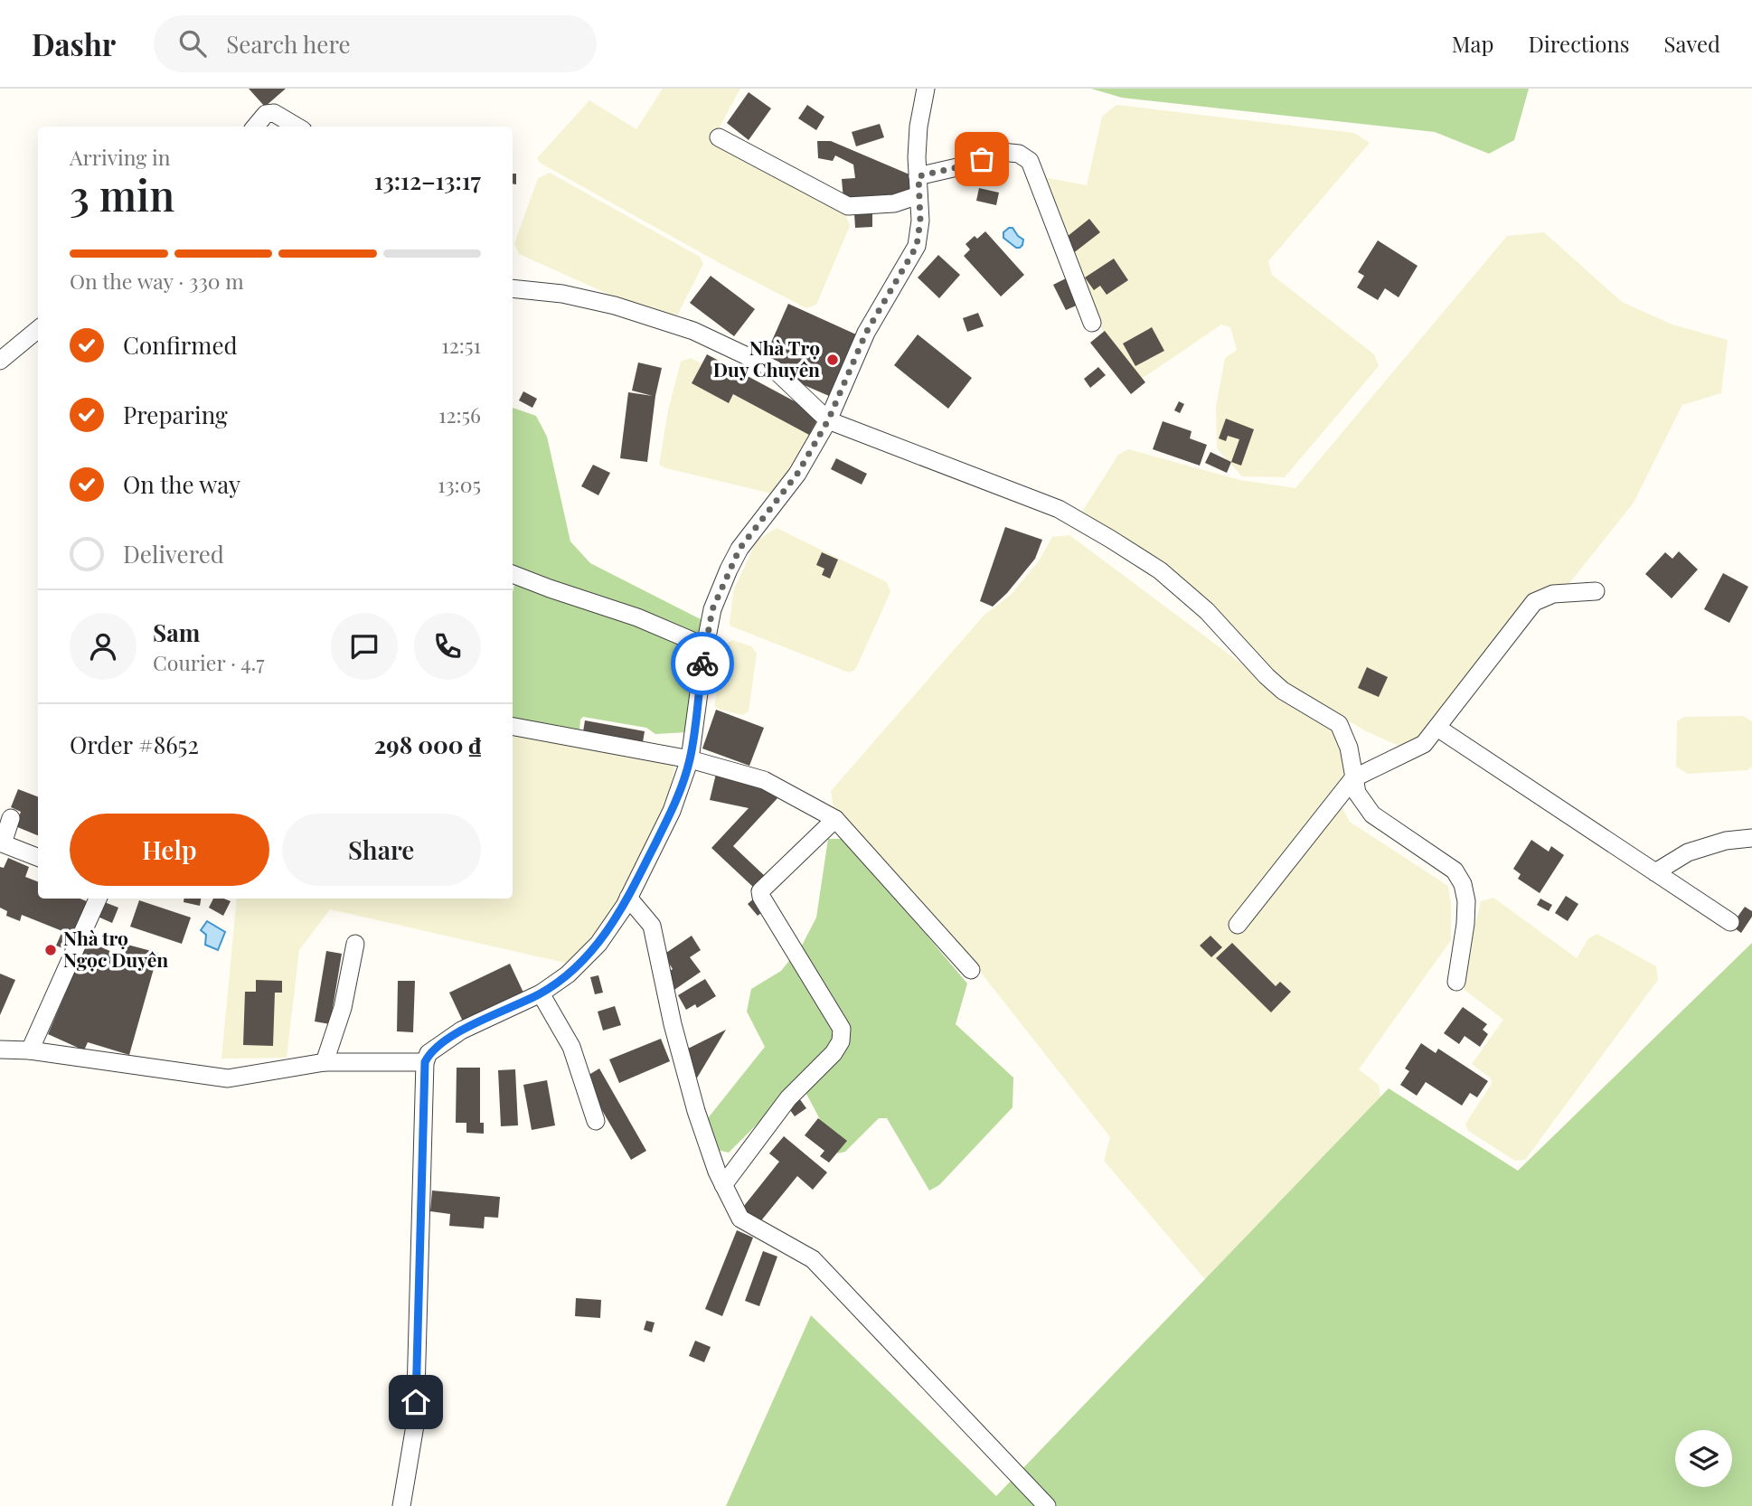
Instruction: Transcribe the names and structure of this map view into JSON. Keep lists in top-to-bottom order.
{
  "places": ["Nhà Trọ Duy Chuyên", "Nhà trọ Ngọc Duyên"],
  "page": {
    "header": "Dashr",
    "search": "Search here",
    "nav": ["Map", "Directions", "Saved"],
    "heading": ["3 min", "Arriving in", "13:12–13:17"],
    "panel": [
      "Sam",
      "Courier · 4.7",
      "Order #8652",
      "298 000 ₫"
    ],
    "bar": "On the way · 330 m",
    "list": [
      ["Confirmed", "12:51"],
      ["Preparing", "12:56"],
      ["On the way", "13:05"],
      "Delivered"
    ],
    "buttons": ["Help", "Share"]
  }
}
